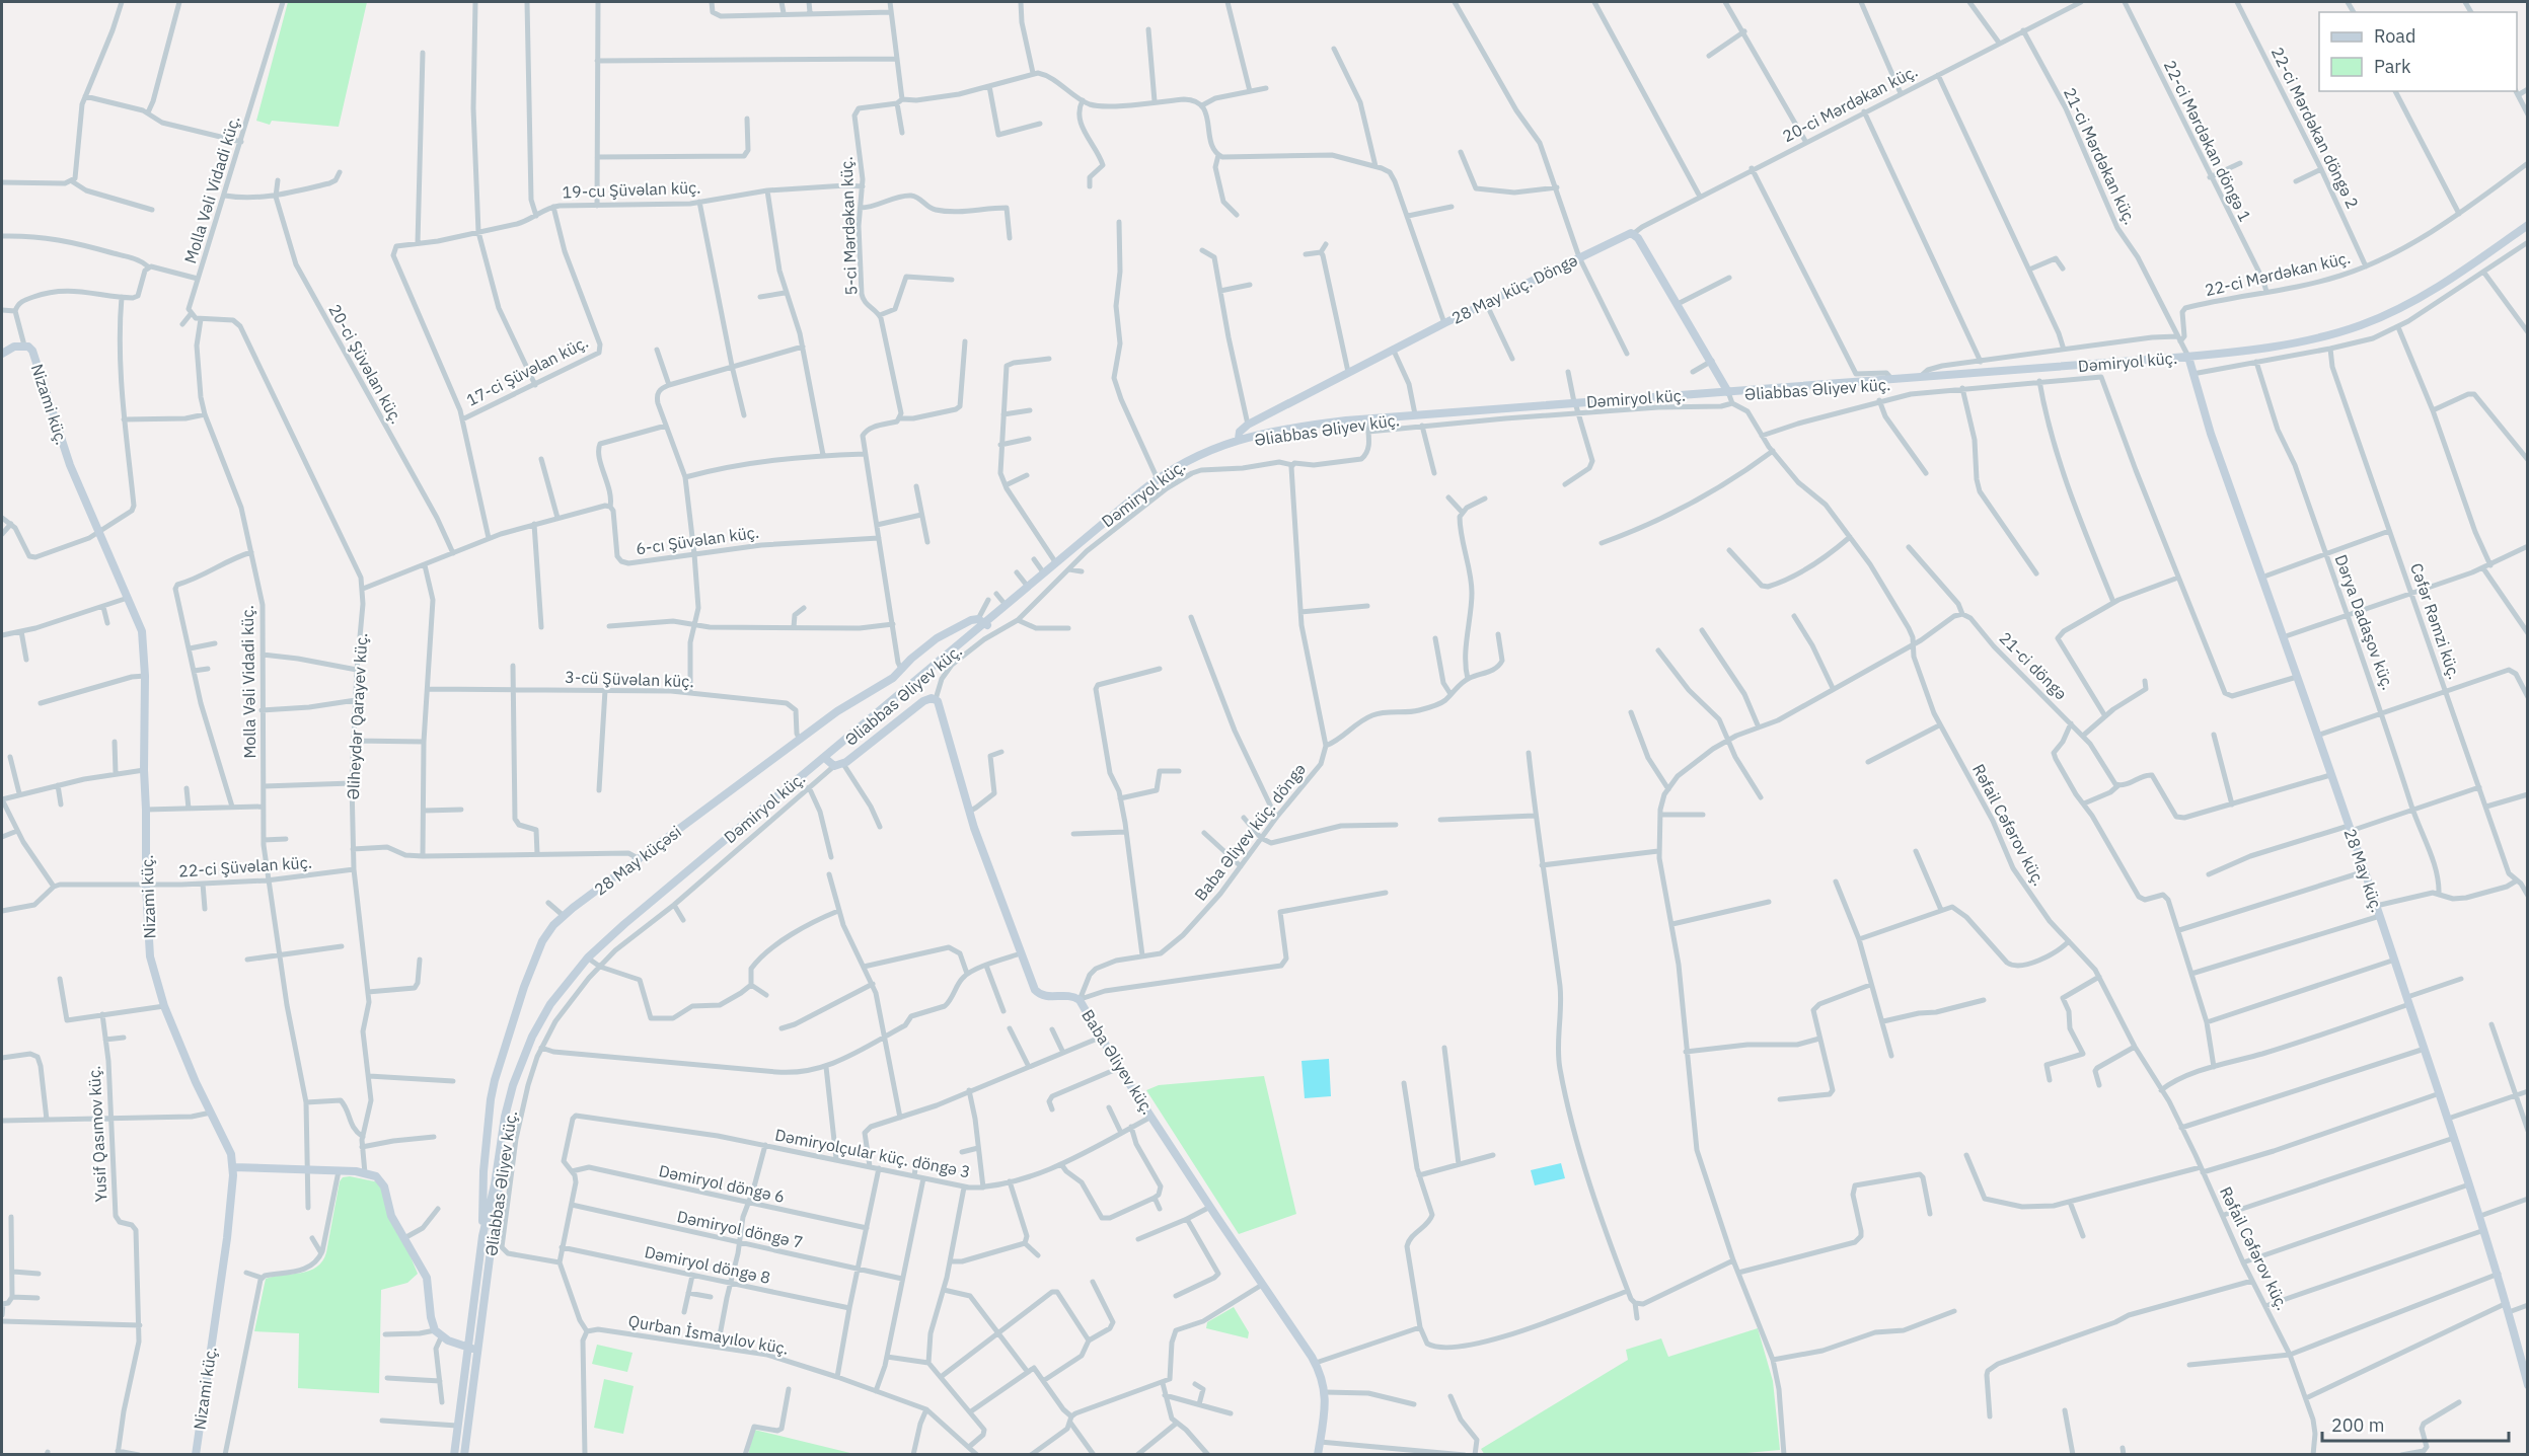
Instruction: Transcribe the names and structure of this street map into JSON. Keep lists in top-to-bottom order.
{
  "streets": {
    "main road": [
      "28 May küç. Döngə",
      "Dəmiryol küç.",
      "Əliabbas Əliyev küç.",
      "Nizami küç.",
      "28 May küçəsi",
      "28 May küç.",
      "Baba Əliyev küç."
    ],
    "street": [
      "20-ci Mərdəkan küç.",
      "22-ci Mərdəkan döngə 2",
      "22-ci Mərdəkan döngə 1",
      "21-ci Mərdəkan küç.",
      "Molla Vəli Vidadi küç.",
      "19-cu Şüvəlan küç.",
      "5-ci Mərdəkan küç.",
      "22-ci Mərdəkan küç.",
      "20-ci Şüvəlan küç.",
      "17-ci Şüvəlan küç.",
      "6-cı Şüvəlan küç.",
      "Cəfər Rəmzi küç.",
      "Dərya Dadaşov küç.",
      "21-ci döngə",
      "3-cü Şüvəlan küç.",
      "Əliheydər Qarayev küç.",
      "Rəfail Cəfərov küç.",
      "Baba Əliyev küç. döngə",
      "22-ci Şüvəlan küç.",
      "Yusif Qasımov küç.",
      "Dəmiryolçular küç. döngə 3",
      "Dəmiryol döngə 6",
      "Dəmiryol döngə 7",
      "Dəmiryol döngə 8",
      "Qurban İsmayılov küç."
    ]
  },
  "crossings": [
    ["20-ci Mərdəkan küç.", "21-ci Mərdəkan küç."],
    ["20-ci Mərdəkan küç.", "28 May küç. Döngə"],
    ["22-ci Mərdəkan döngə 2", "22-ci Mərdəkan küç."],
    ["22-ci Mərdəkan döngə 1", "22-ci Mərdəkan küç."],
    ["21-ci Mərdəkan küç.", "22-ci Mərdəkan küç."],
    ["21-ci Mərdəkan küç.", "Dəmiryol küç."],
    ["21-ci Mərdəkan küç.", "Əliabbas Əliyev küç."],
    ["21-ci Mərdəkan küç.", "28 May küç."],
    ["Molla Vəli Vidadi küç.", "Əliheydər Qarayev küç."],
    ["Molla Vəli Vidadi küç.", "22-ci Şüvəlan küç."],
    ["19-cu Şüvəlan küç.", "5-ci Mərdəkan küç."],
    ["19-cu Şüvəlan küç.", "17-ci Şüvəlan küç."],
    ["28 May küç. Döngə", "Dəmiryol küç."],
    ["Dəmiryol küç.", "Əliabbas Əliyev küç."],
    ["Dəmiryol küç.", "Rəfail Cəfərov küç."],
    ["Dəmiryol küç.", "28 May küçəsi"],
    ["Dəmiryol küç.", "28 May küç."],
    ["Dəmiryol küç.", "Baba Əliyev küç."],
    ["Əliabbas Əliyev küç.", "Rəfail Cəfərov küç."],
    ["Əliabbas Əliyev küç.", "28 May küçəsi"],
    ["Əliabbas Əliyev küç.", "28 May küç."],
    ["Nizami küç.", "22-ci Şüvəlan küç."],
    ["3-cü Şüvəlan küç.", "28 May küçəsi"],
    ["Əliheydər Qarayev küç.", "22-ci Şüvəlan küç."],
    ["Baba Əliyev küç. döngə", "Baba Əliyev küç."],
    ["Baba Əliyev küç.", "Dəmiryolçular küç. döngə 3"],
    ["Dəmiryolçular küç. döngə 3", "Dəmiryol döngə 6"]
  ],
  "legend": ["Road", "Park"],
  "scale_bar": "200 m"
}
